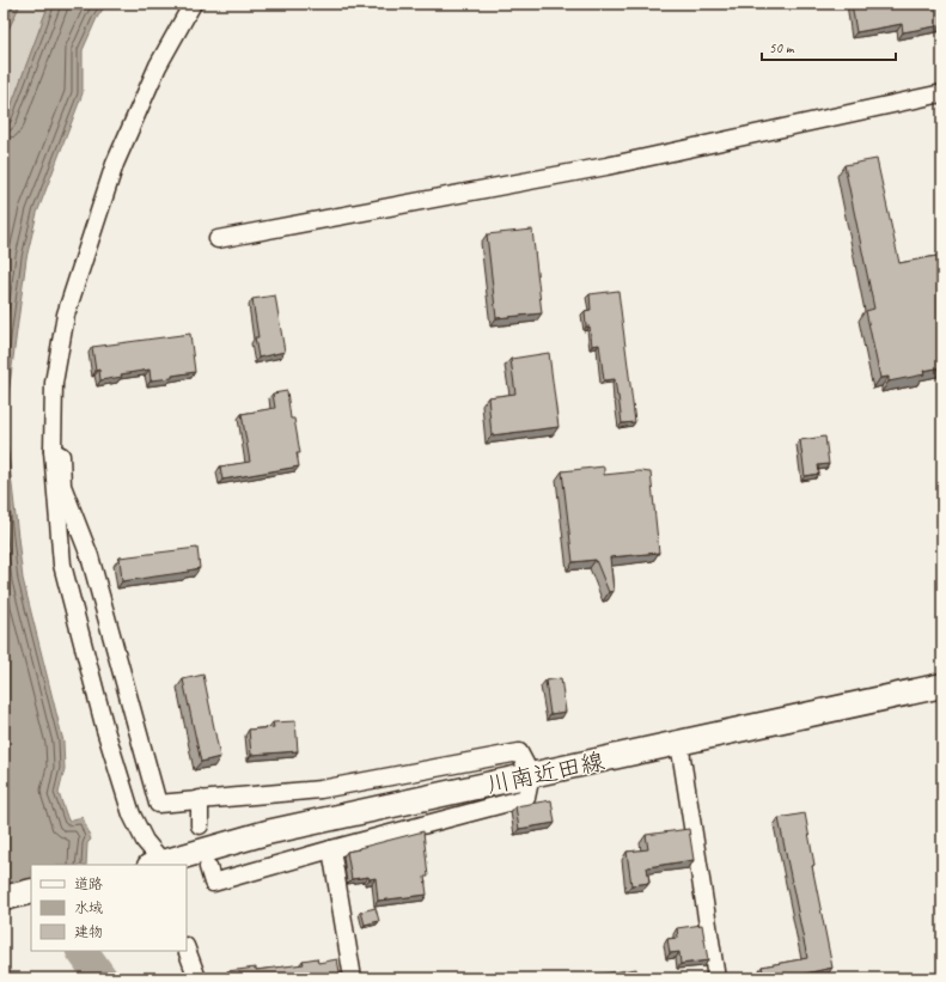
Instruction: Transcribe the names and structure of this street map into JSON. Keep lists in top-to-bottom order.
{
  "streets": {
    "main road": ["川南近田線"]
  },
  "legend": ["道路", "水域", "建物"],
  "scale_bar": "50 m"
}
